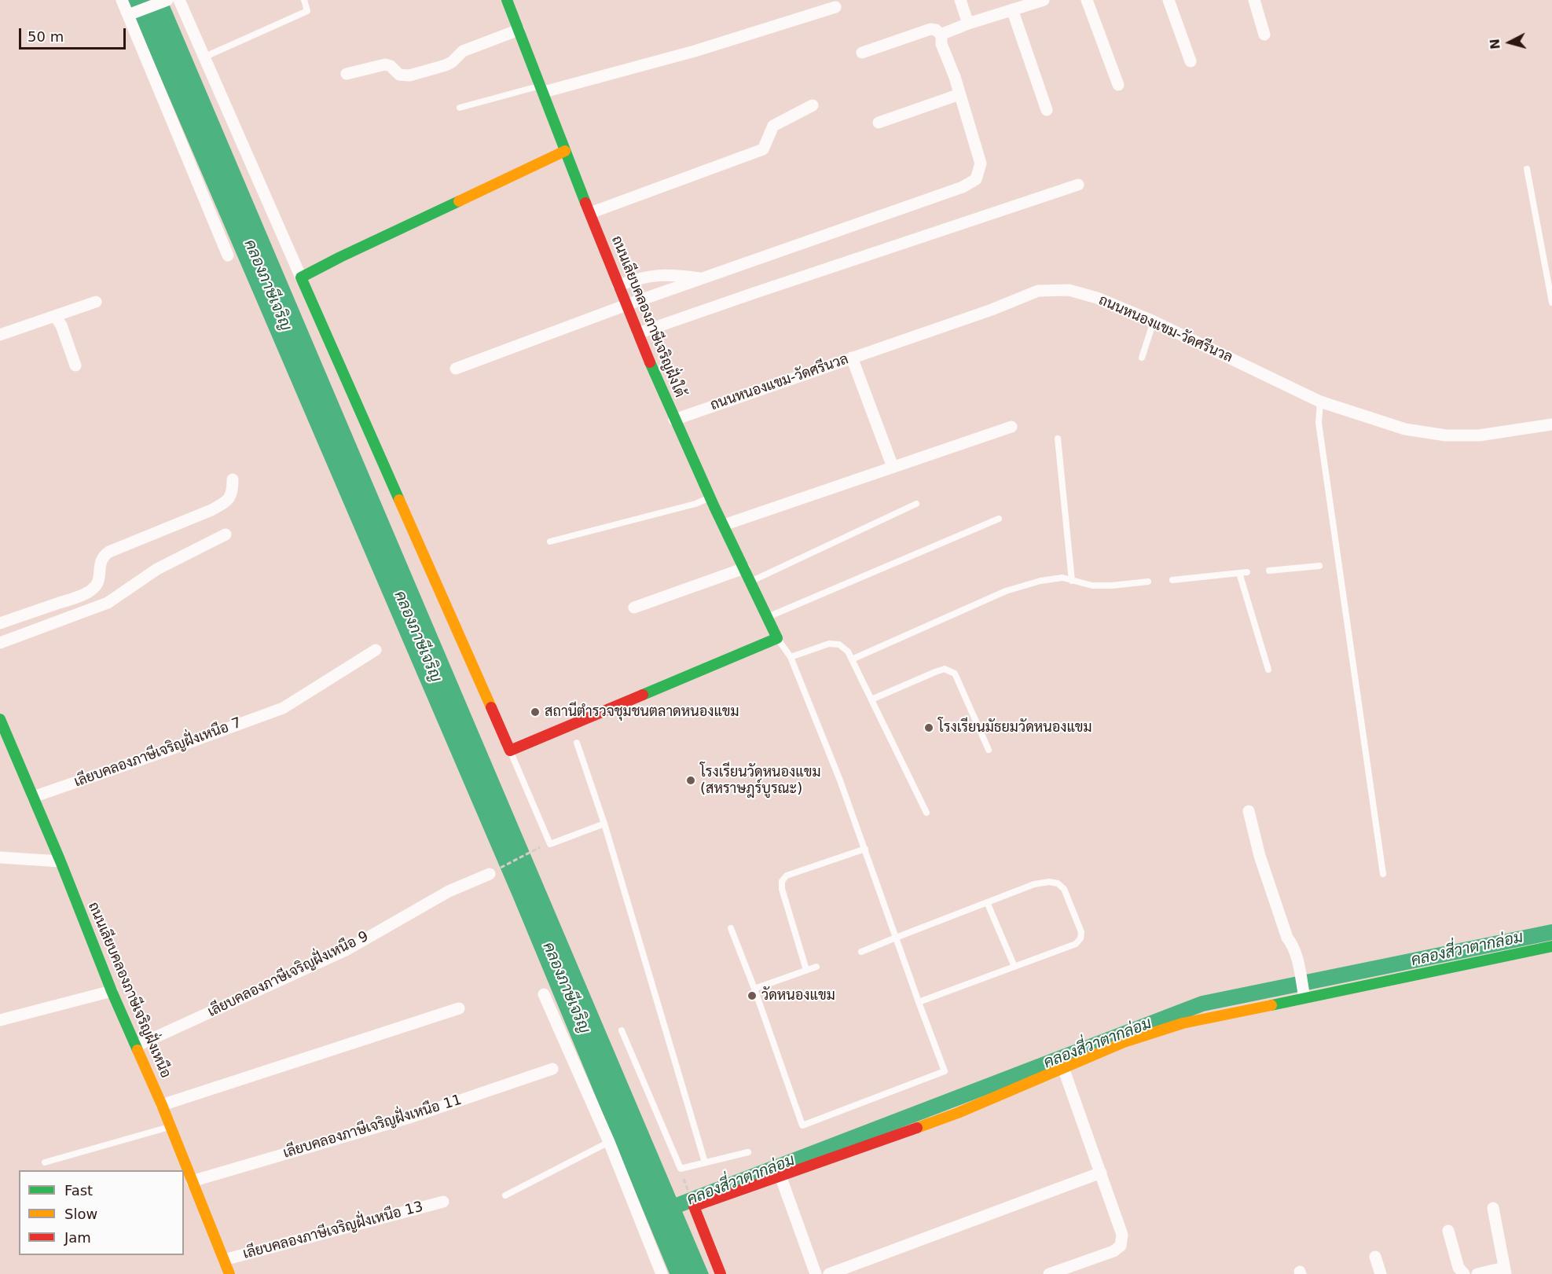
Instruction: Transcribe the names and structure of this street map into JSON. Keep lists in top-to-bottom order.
{
  "streets": {
    "street": [
      "ถนนเลียบคลองภาษีเจริญฝั่งใต้",
      "ถนนหนองแขม-วัดศรีนวล",
      "เลียบคลองภาษีเจริญฝั่งเหนือ 7",
      "เลียบคลองภาษีเจริญฝั่งเหนือ 9",
      "ถนนเลียบคลองภาษีเจริญฝั่งเหนือ",
      "เลียบคลองภาษีเจริญฝั่งเหนือ 11",
      "เลียบคลองภาษีเจริญฝั่งเหนือ 13"
    ]
  },
  "crossings": [
    ["ถนนเลียบคลองภาษีเจริญฝั่งใต้", "ถนนหนองแขม-วัดศรีนวล"],
    ["เลียบคลองภาษีเจริญฝั่งเหนือ 7", "ถนนเลียบคลองภาษีเจริญฝั่งเหนือ"],
    ["เลียบคลองภาษีเจริญฝั่งเหนือ 9", "ถนนเลียบคลองภาษีเจริญฝั่งเหนือ"],
    ["ถนนเลียบคลองภาษีเจริญฝั่งเหนือ", "เลียบคลองภาษีเจริญฝั่งเหนือ 11"],
    ["ถนนเลียบคลองภาษีเจริญฝั่งเหนือ", "เลียบคลองภาษีเจริญฝั่งเหนือ 13"]
  ],
  "water": ["คลองภาษีเจริญ", "คลองสี่วาตากล่อม"],
  "places": [
    "สถานีตำรวจชุมชนตลาดหนองแขม",
    "โรงเรียนมัธยมวัดหนองแขม",
    "โรงเรียนวัดหนองแขม (สหราษฎร์บูรณะ)",
    "วัดหนองแขม"
  ],
  "legend": ["Fast", "Slow", "Jam"],
  "scale_bar": "50 m",
  "north": "left"
}
